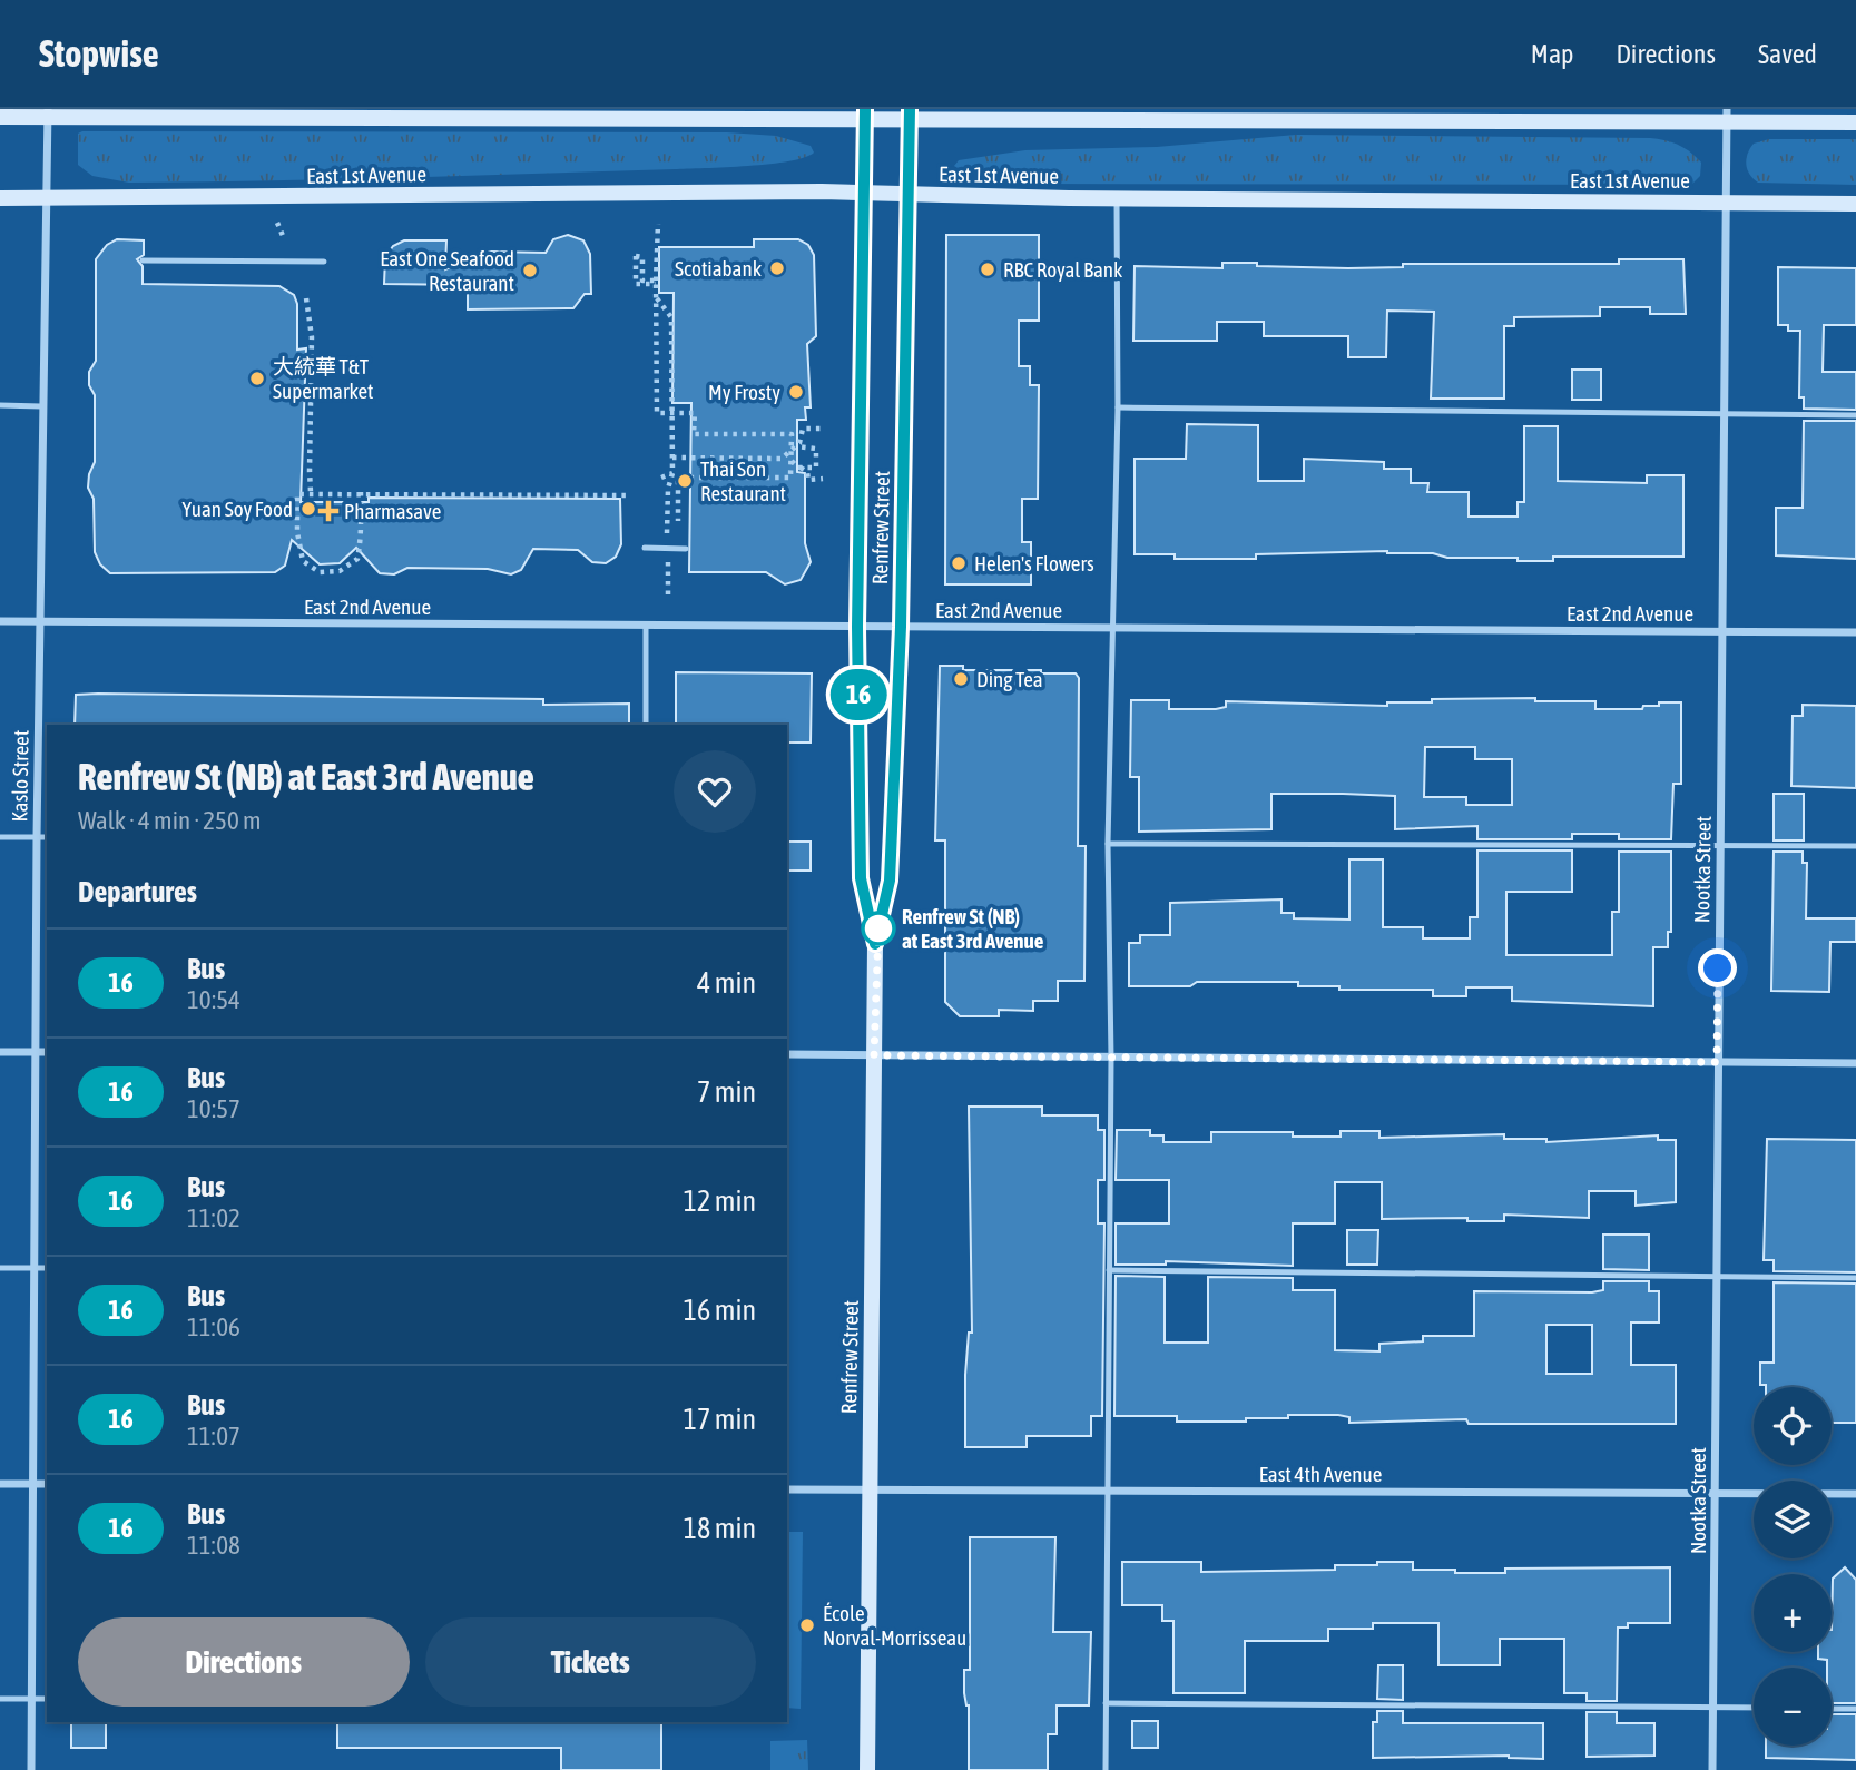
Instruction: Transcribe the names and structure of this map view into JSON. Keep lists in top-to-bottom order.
{
  "streets": {
    "main road": ["East 1st Avenue", "Renfrew Street"],
    "street": [
      "East 2nd Avenue",
      "Kaslo Street",
      "Nootka Street",
      "East 4th Avenue"
    ]
  },
  "crossings": [
    ["East 1st Avenue", "Renfrew Street"],
    ["East 1st Avenue", "Kaslo Street"],
    ["East 1st Avenue", "Nootka Street"],
    ["Renfrew Street", "East 2nd Avenue"],
    ["Renfrew Street", "East 4th Avenue"],
    ["East 2nd Avenue", "Kaslo Street"],
    ["East 2nd Avenue", "Nootka Street"],
    ["Nootka Street", "East 4th Avenue"]
  ],
  "places": {
    "other": [
      "Scotiabank",
      "RBC Royal Bank",
      "East One Seafood Restaurant",
      "大統華 T&T Supermarket",
      "My Frosty",
      "Thai Son Restaurant",
      "Yuan Soy Food",
      "Helen's Flowers",
      "Ding Tea",
      "Renfrew St (NB) at East 3rd Avenue",
      "École Norval-Morrisseau"
    ],
    "health": ["Pharmasave"]
  },
  "lines": ["bus line 16"],
  "page": {
    "header": "Stopwise",
    "nav": ["Map", "Directions", "Saved"],
    "on_map": "16",
    "heading": [
      ["Renfrew St (NB) at East 3rd Avenue", "Walk · 4 min · 250 m"],
      "Departures"
    ],
    "list": [
      {
        "mark": "16",
        "name": "Bus",
        "note": "10:54",
        "value": "4 min"
      },
      {
        "mark": "16",
        "name": "Bus",
        "note": "10:57",
        "value": "7 min"
      },
      {
        "mark": "16",
        "name": "Bus",
        "note": "11:02",
        "value": "12 min"
      },
      {
        "mark": "16",
        "name": "Bus",
        "note": "11:06",
        "value": "16 min"
      },
      {
        "mark": "16",
        "name": "Bus",
        "note": "11:07",
        "value": "17 min"
      },
      {
        "mark": "16",
        "name": "Bus",
        "note": "11:08",
        "value": "18 min"
      }
    ],
    "map_buttons": ["+", "−"],
    "buttons": ["Directions", "Tickets"]
  }
}
